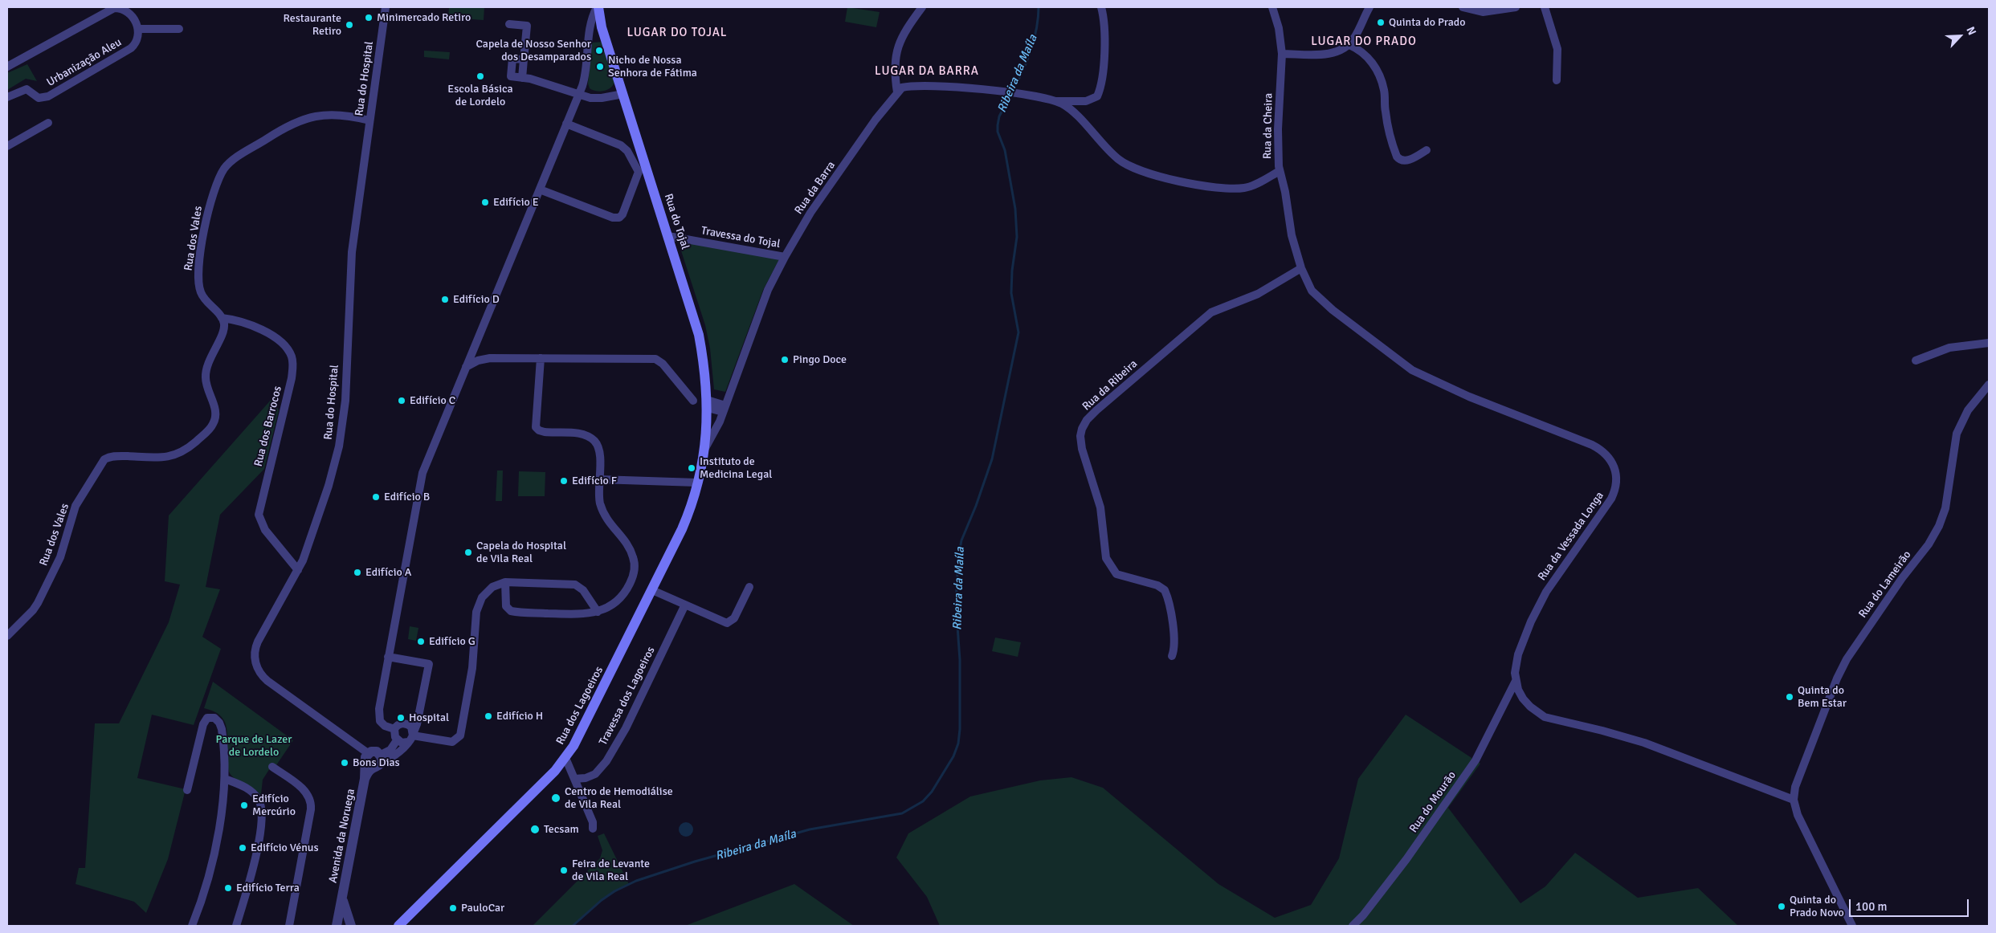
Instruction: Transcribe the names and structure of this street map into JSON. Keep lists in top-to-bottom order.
{
  "streets": {
    "main road": ["Rua do Tojal", "Rua dos Lagoeiros"],
    "street": [
      "Urbanização Aleu",
      "Rua do Hospital",
      "Rua da Cheira",
      "Rua da Barra",
      "Travessa do Tojal",
      "Rua dos Vales",
      "Rua da Ribeira",
      "Rua dos Barrocos",
      "Rua da Vessada Longa",
      "Rua do Lameirão",
      "Travessa dos Lagoeiros",
      "Rua do Mourão",
      "Avenida da Noruega"
    ]
  },
  "crossings": [
    ["Rua do Hospital", "Rua dos Vales"],
    ["Rua do Hospital", "Rua dos Barrocos"],
    ["Rua do Hospital", "Avenida da Noruega"],
    ["Rua da Cheira", "Rua da Ribeira"],
    ["Rua da Cheira", "Rua da Vessada Longa"],
    ["Rua da Barra", "Rua do Tojal"],
    ["Rua da Barra", "Travessa do Tojal"],
    ["Rua da Barra", "Rua dos Lagoeiros"],
    ["Rua do Tojal", "Travessa do Tojal"],
    ["Rua do Tojal", "Rua dos Lagoeiros"],
    ["Rua dos Vales", "Rua dos Barrocos"],
    ["Rua da Ribeira", "Rua da Vessada Longa"],
    ["Rua da Vessada Longa", "Rua do Lameirão"],
    ["Rua da Vessada Longa", "Rua do Mourão"]
  ],
  "districts": ["LUGAR DO TOJAL", "LUGAR DO PRADO", "LUGAR DA BARRA"],
  "water": ["Ribeira da Maíla"],
  "parks": ["Parque de Lazer de Lordelo"],
  "places": [
    "Minimercado Retiro",
    "Quinta do Prado",
    "Restaurante Retiro",
    "Capela de Nosso Senhor dos Desamparados",
    "Nicho de Nossa Senhora de Fátima",
    "Escola Básica de Lordelo",
    "Edifício E",
    "Edifício D",
    "Pingo Doce",
    "Edifício C",
    "Instituto de Medicina Legal",
    "Edifício F",
    "Edifício B",
    "Capela do Hospital de Vila Real",
    "Edifício A",
    "Edifício G",
    "Quinta do Bem Estar",
    "Edifício H",
    "Hospital",
    "Bons Dias",
    "Centro de Hemodiálise de Vila Real",
    "Edifício Mercúrio",
    "Tecsam",
    "Edifício Vénus",
    "Feira de Levante de Vila Real",
    "Edifício Terra",
    "Quinta do Prado Novo",
    "PauloCar"
  ],
  "scale_bar": "100 m",
  "north": "top right"
}
